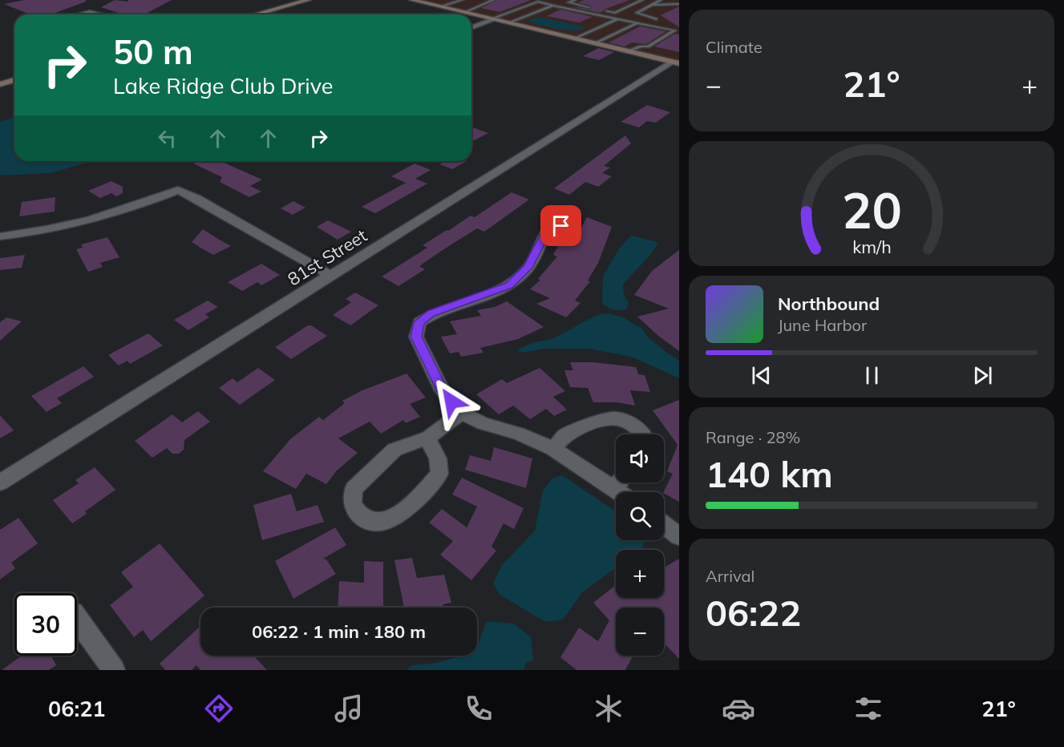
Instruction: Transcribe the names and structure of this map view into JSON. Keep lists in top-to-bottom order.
{
  "streets": {
    "street": ["81st Street"]
  },
  "page": {
    "tile": [
      "Climate",
      ["Range · 28%", "140 km"],
      ["Arrival", "06:22"]
    ],
    "turn": ["50 m", "Lake Ridge Club Drive"],
    "heat": ["−", "21°", "+"],
    "song": ["Northbound", "June Harbor"],
    "map_buttons": ["+", "−"],
    "limit": "30",
    "trip": "06:22 · 1 min · 180 m",
    "tabs": ["06:21", "21°"],
    "gauge": ["20", "km/h"]
  }
}
